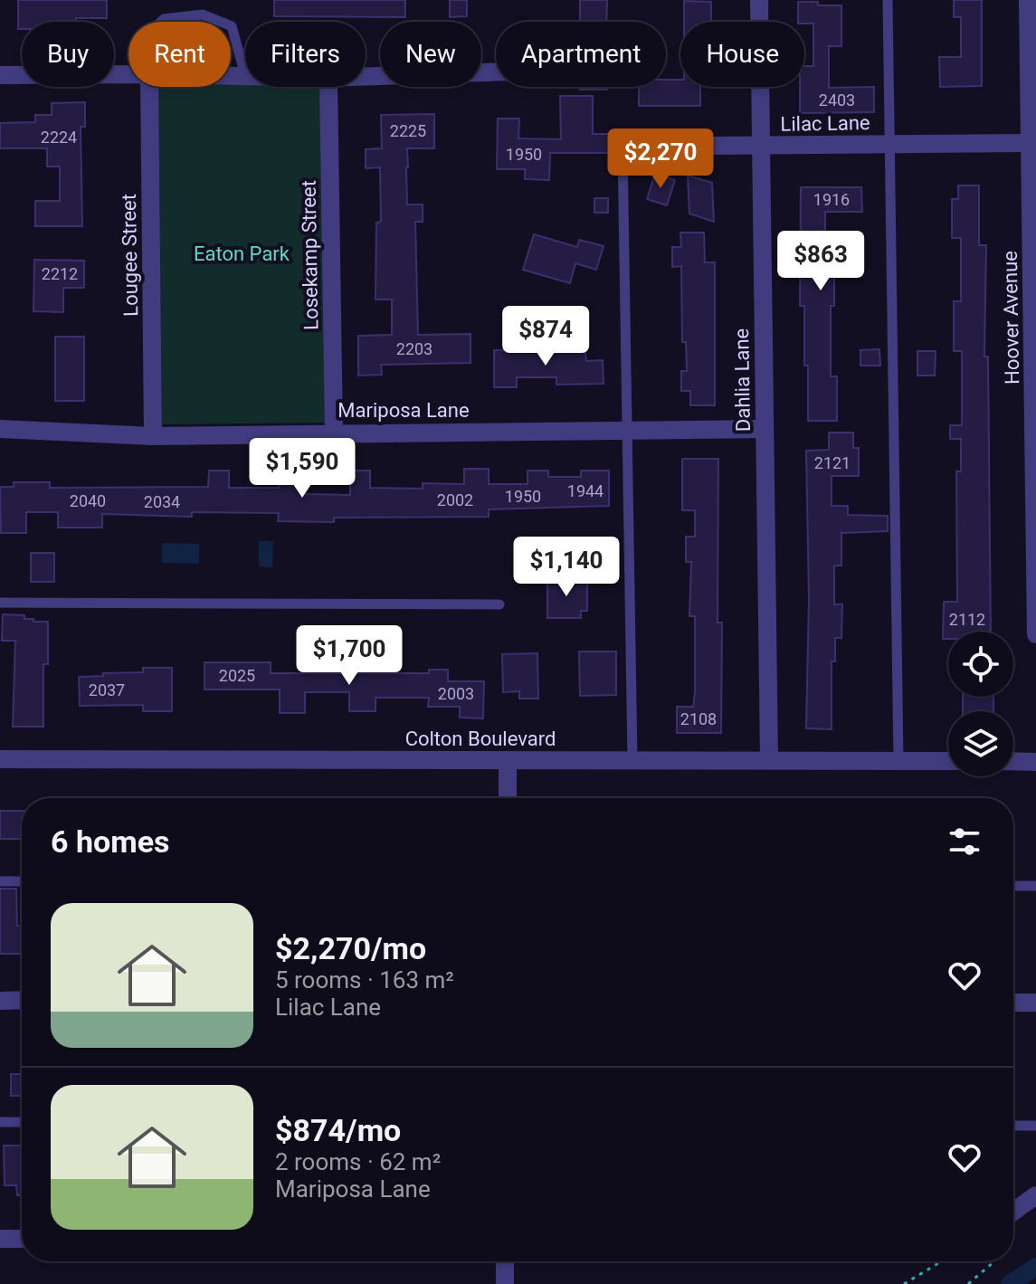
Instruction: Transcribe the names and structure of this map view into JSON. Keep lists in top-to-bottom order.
{
  "streets": {
    "street": [
      "Lilac Lane",
      "Lougee Street",
      "Losekamp Street",
      "Hoover Avenue",
      "Dahlia Lane",
      "Mariposa Lane",
      "Colton Boulevard"
    ]
  },
  "crossings": [
    ["Lilac Lane", "Hoover Avenue"],
    ["Lilac Lane", "Dahlia Lane"],
    ["Lougee Street", "Mariposa Lane"],
    ["Losekamp Street", "Mariposa Lane"],
    ["Dahlia Lane", "Mariposa Lane"],
    ["Dahlia Lane", "Colton Boulevard"]
  ],
  "parks": ["Eaton Park"],
  "house_numbers": [
    "2403",
    "2225",
    "2224",
    "1950",
    "1916",
    "2212",
    "2203",
    "2121",
    "1944",
    "1950",
    "2002",
    "2040",
    "2034",
    "2112",
    "2025",
    "2037",
    "2003",
    "2108"
  ],
  "page": {
    "chip": [
      "Buy",
      "Rent",
      "Filters",
      "New",
      "Apartment",
      "House"
    ],
    "price": [
      "$2,270",
      "$863",
      "$874",
      "$1,590",
      "$1,140",
      "$1,700"
    ],
    "heading": "6 homes",
    "list": [
      {
        "name": "$2,270/mo",
        "note": "5 rooms · 163 m² · Lilac Lane"
      },
      {
        "name": "$874/mo",
        "note": "2 rooms · 62 m² · Mariposa Lane"
      }
    ]
  }
}
